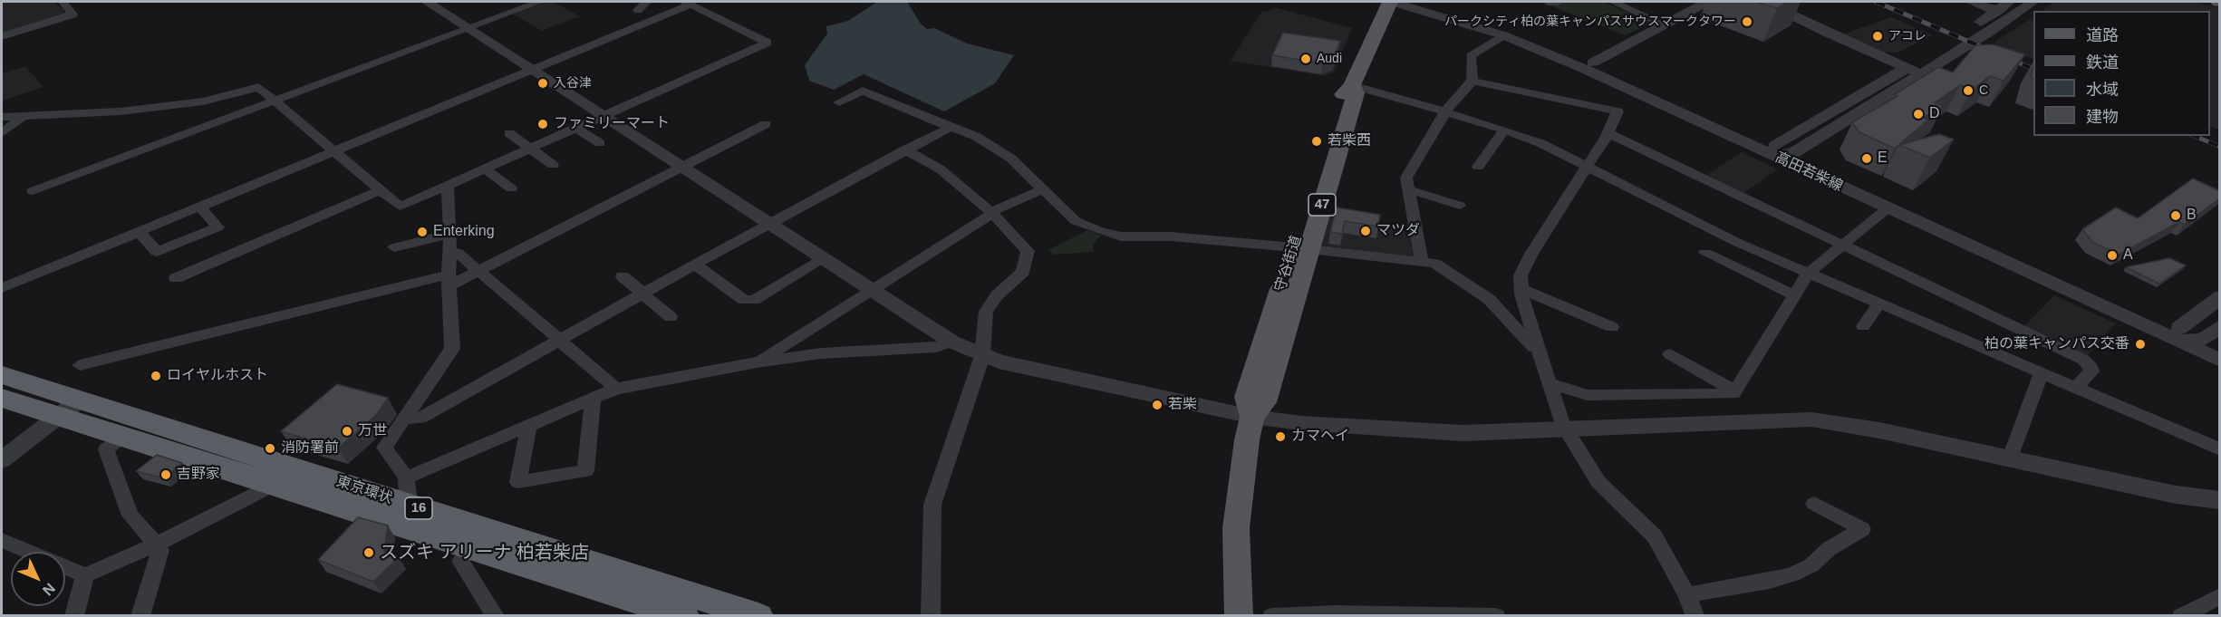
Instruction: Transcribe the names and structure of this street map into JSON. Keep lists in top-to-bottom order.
{
  "streets": {
    "highway": ["東京環状", "16"],
    "main road": ["47", "守谷街道"],
    "street": ["高田若柴線"]
  },
  "crossings": [
    ["高田若柴線", "守谷街道"]
  ],
  "places": [
    "パークシティ柏の葉キャンパスサウスマークタワー",
    "アコレ",
    "Audi",
    "入谷津",
    "C",
    "D",
    "ファミリーマート",
    "若柴西",
    "E",
    "B",
    "マツダ",
    "Enterking",
    "A",
    "柏の葉キャンパス交番",
    "ロイヤルホスト",
    "若柴",
    "万世",
    "カマヘイ",
    "消防署前",
    "吉野家",
    "スズキ アリーナ 柏若柴店"
  ],
  "legend": [
    "道路",
    "鉄道",
    "水域",
    "建物"
  ],
  "north": "bottom right"
}
